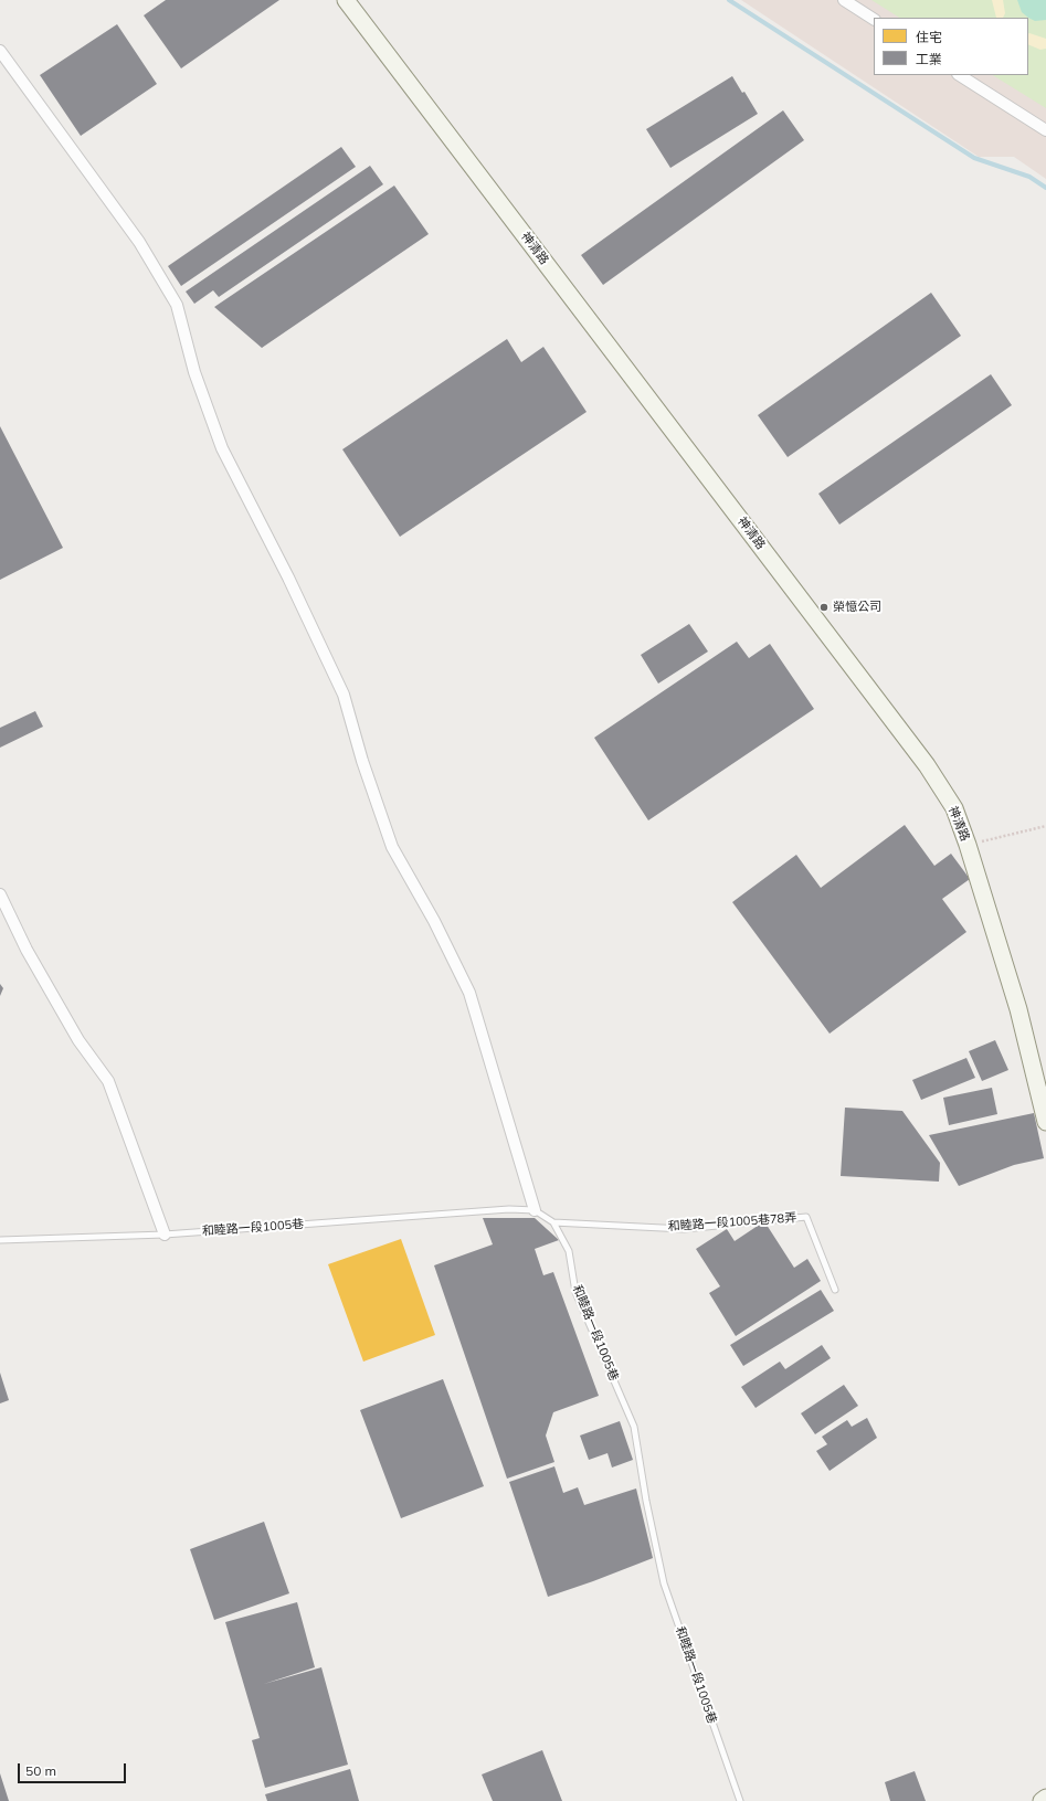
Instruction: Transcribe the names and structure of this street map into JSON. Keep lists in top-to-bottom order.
{
  "streets": {
    "street": ["神清路"],
    "lane": ["和睦路一段1005巷78弄", "和睦路一段1005巷"]
  },
  "crossings": [
    ["和睦路一段1005巷78弄", "和睦路一段1005巷"]
  ],
  "places": ["榮憶公司"],
  "legend": ["住宅", "工業"],
  "scale_bar": "50 m"
}
